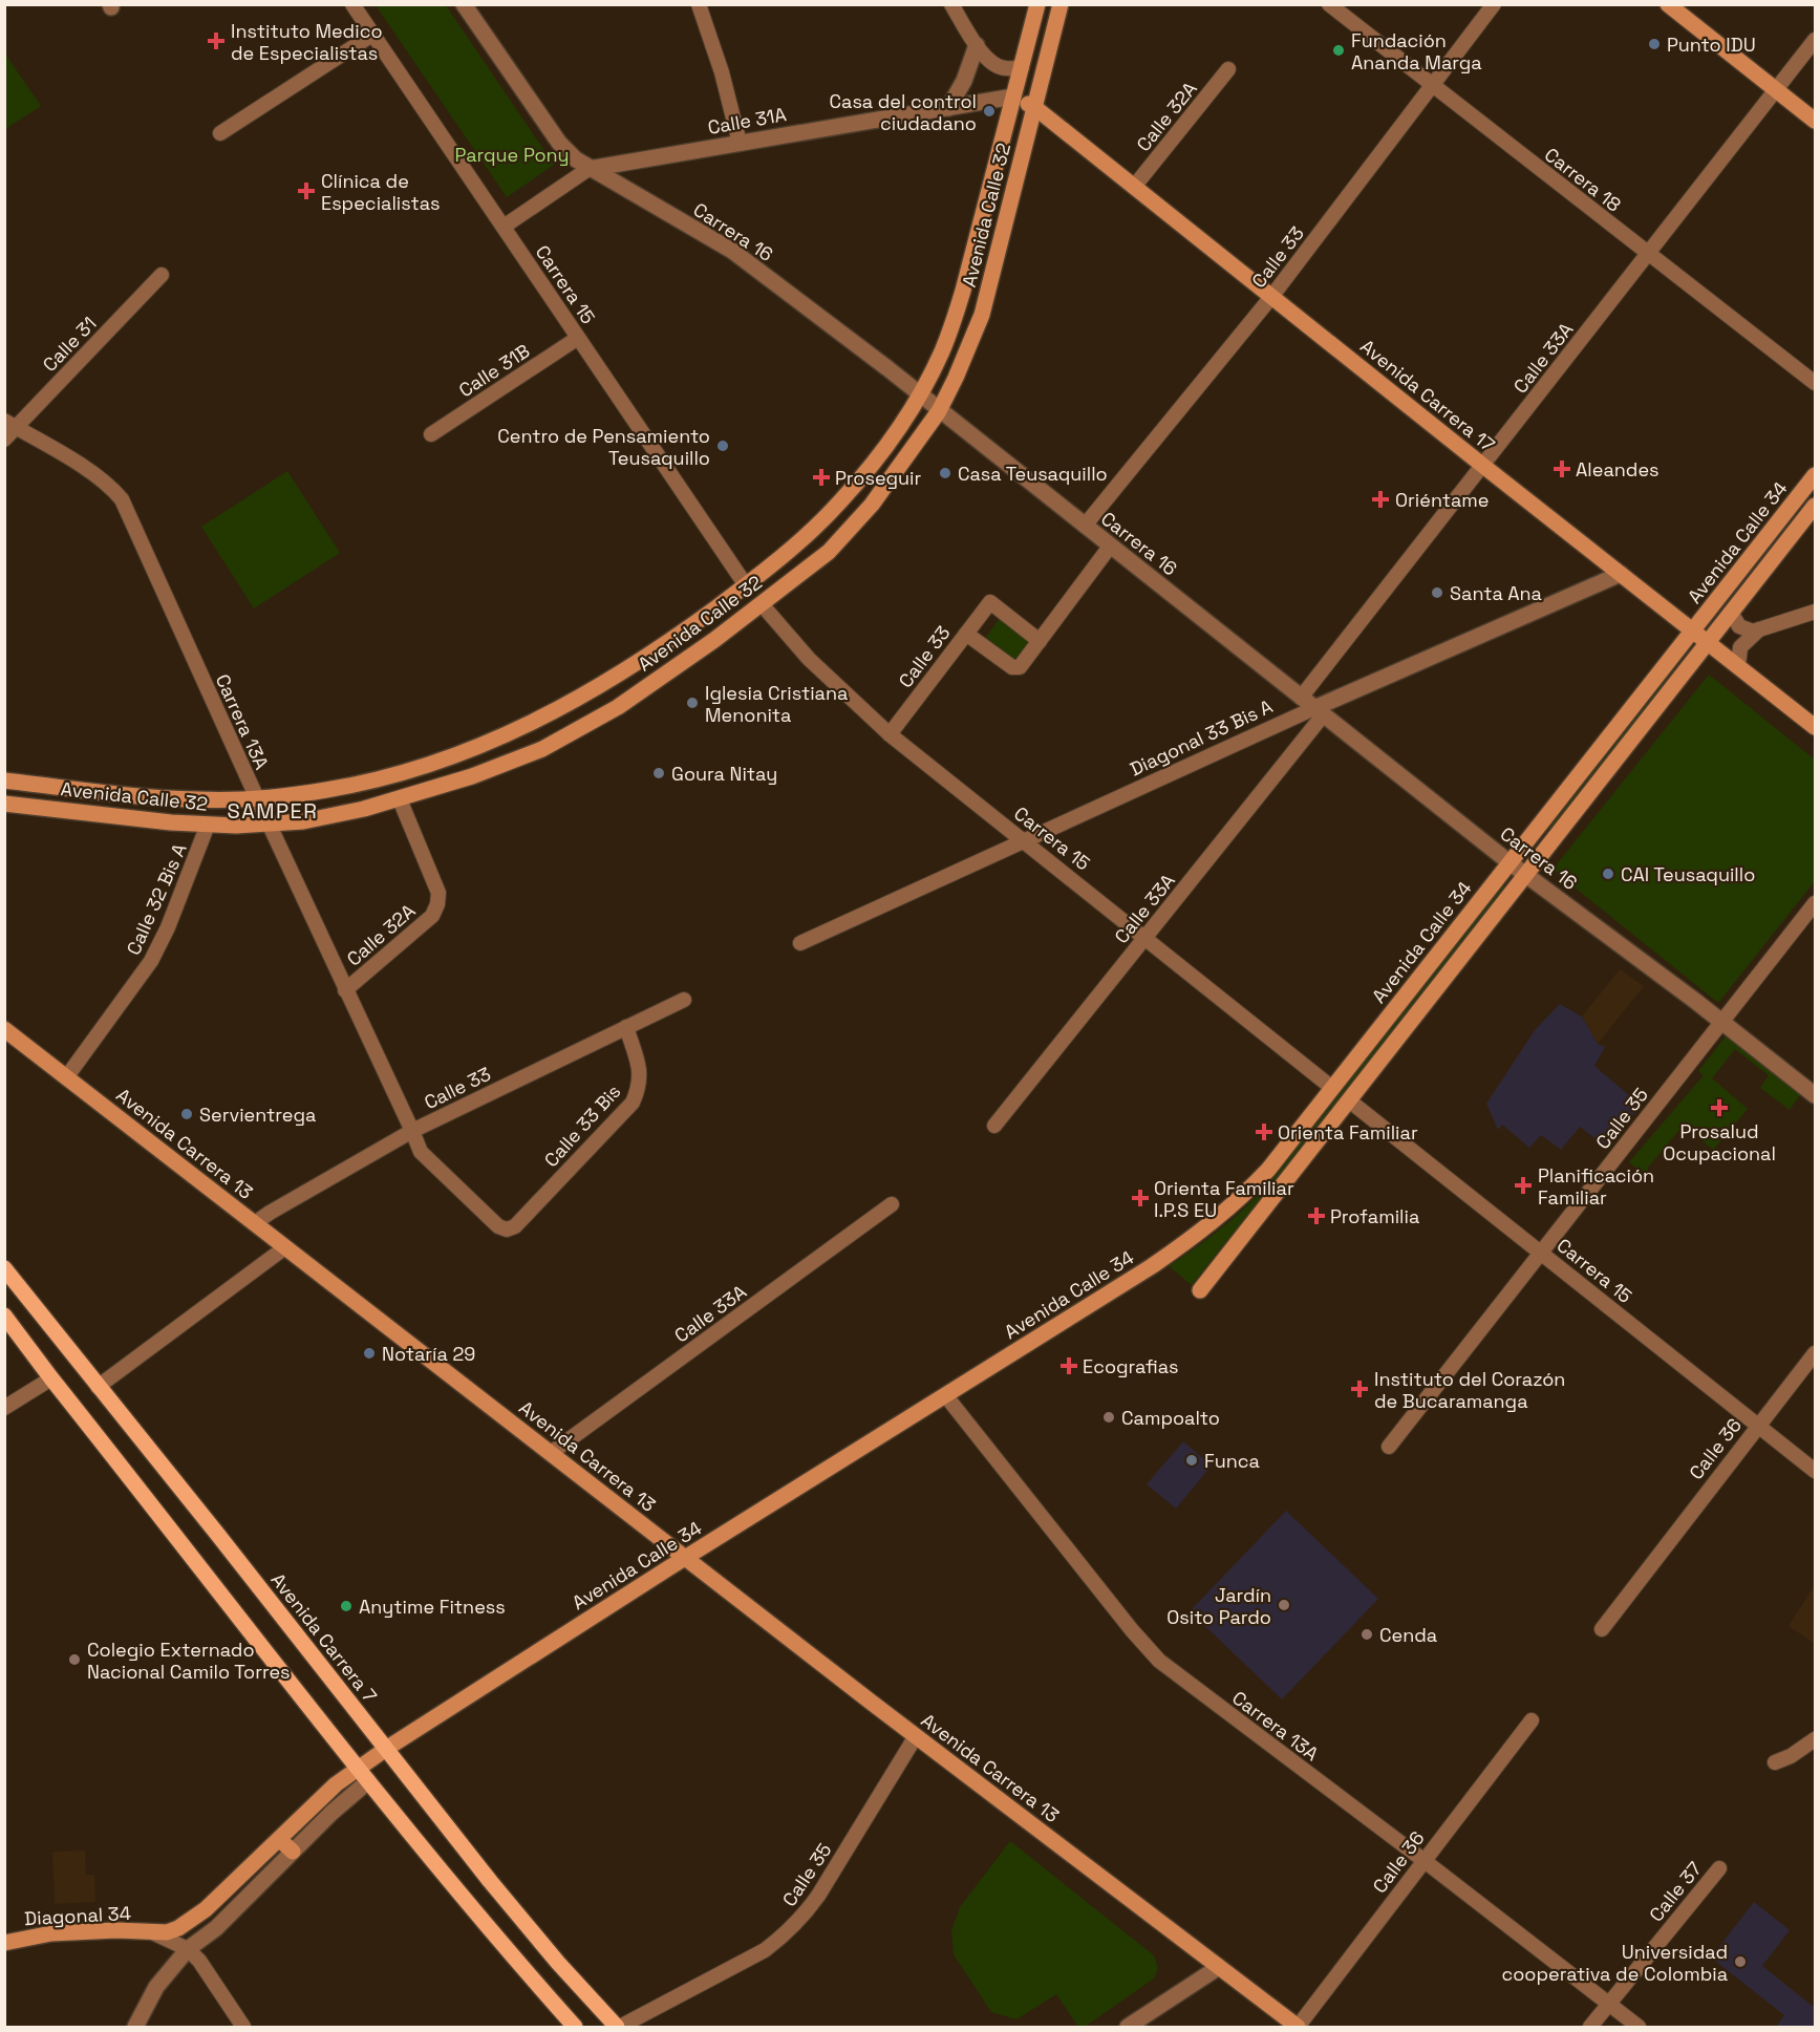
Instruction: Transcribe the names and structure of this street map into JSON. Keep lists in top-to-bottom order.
{
  "streets": {
    "main road": [
      "Avenida Calle 32",
      "Avenida Carrera 17",
      "Avenida Calle 34",
      "Avenida Carrera 13",
      "Avenida Carrera 7",
      "Diagonal 34"
    ],
    "street": [
      "Calle 32A",
      "Calle 31A",
      "Carrera 18",
      "Carrera 16",
      "Calle 33",
      "Carrera 15",
      "Calle 31",
      "Calle 33A",
      "Calle 31B",
      "Carrera 13A",
      "Diagonal 33 Bis A",
      "Calle 32 Bis A",
      "Calle 35",
      "Calle 33 Bis",
      "Calle 36",
      "Calle 37"
    ]
  },
  "crossings": [
    ["Calle 32A", "Avenida Calle 32"],
    ["Calle 32A", "Avenida Carrera 17"],
    ["Calle 32A", "Carrera 13A"],
    ["Calle 31A", "Avenida Calle 32"],
    ["Calle 31A", "Carrera 16"],
    ["Calle 31A", "Carrera 15"],
    ["Calle 31A", "Avenida Carrera 17"],
    ["Carrera 18", "Calle 33"],
    ["Carrera 18", "Calle 33A"],
    ["Avenida Calle 32", "Carrera 16"],
    ["Avenida Calle 32", "Carrera 15"],
    ["Avenida Calle 32", "Avenida Carrera 17"],
    ["Avenida Calle 32", "Carrera 13A"],
    ["Avenida Calle 32", "Calle 32 Bis A"],
    ["Carrera 16", "Calle 33"],
    ["Carrera 16", "Calle 33A"],
    ["Carrera 16", "Avenida Calle 34"],
    ["Carrera 16", "Diagonal 33 Bis A"],
    ["Carrera 16", "Calle 35"],
    ["Calle 33", "Carrera 15"],
    ["Calle 33", "Avenida Carrera 17"],
    ["Calle 33", "Carrera 13A"],
    ["Calle 33", "Calle 33 Bis"],
    ["Calle 33", "Avenida Carrera 13"],
    ["Carrera 15", "Calle 33A"],
    ["Carrera 15", "Calle 31B"],
    ["Carrera 15", "Avenida Calle 34"],
    ["Carrera 15", "Diagonal 33 Bis A"],
    ["Carrera 15", "Calle 35"],
    ["Carrera 15", "Calle 36"],
    ["Calle 31", "Carrera 13A"],
    ["Calle 33A", "Avenida Carrera 17"],
    ["Calle 33A", "Diagonal 33 Bis A"],
    ["Calle 33A", "Avenida Carrera 13"],
    ["Avenida Carrera 17", "Avenida Calle 34"],
    ["Avenida Carrera 17", "Diagonal 33 Bis A"],
    ["Avenida Calle 34", "Carrera 13A"],
    ["Avenida Calle 34", "Avenida Carrera 13"],
    ["Avenida Calle 34", "Avenida Carrera 7"],
    ["Avenida Calle 34", "Diagonal 34"],
    ["Carrera 13A", "Calle 33 Bis"],
    ["Carrera 13A", "Calle 36"],
    ["Carrera 13A", "Calle 37"],
    ["Calle 32 Bis A", "Avenida Carrera 13"],
    ["Calle 35", "Avenida Carrera 13"],
    ["Calle 35", "Avenida Carrera 7"],
    ["Avenida Carrera 13", "Calle 36"]
  ],
  "districts": ["SAMPER"],
  "parks": ["Parque Pony"],
  "places": {
    "health": [
      "Instituto Medico de Especialistas",
      "Clínica de Especialistas",
      "Aleandes",
      "Proseguir",
      "Oriéntame",
      "Prosalud Ocupacional",
      "Orienta Familiar",
      "Planificación Familiar",
      "Orienta Familiar I.P.S EU",
      "Profamilia",
      "Ecografias",
      "Instituto del Corazón de Bucaramanga"
    ],
    "other": [
      "Punto IDU",
      "Fundación Ananda Marga",
      "Casa del control ciudadano",
      "Centro de Pensamiento Teusaquillo",
      "Casa Teusaquillo",
      "Santa Ana",
      "Iglesia Cristiana Menonita",
      "Goura Nitay",
      "CAI Teusaquillo",
      "Servientrega",
      "Notaría 29",
      "Campoalto",
      "Funca",
      "Jardín Osito Pardo",
      "Anytime Fitness",
      "Cenda",
      "Colegio Externado Nacional Camilo Torres",
      "Universidad cooperativa de Colombia"
    ]
  }
}
